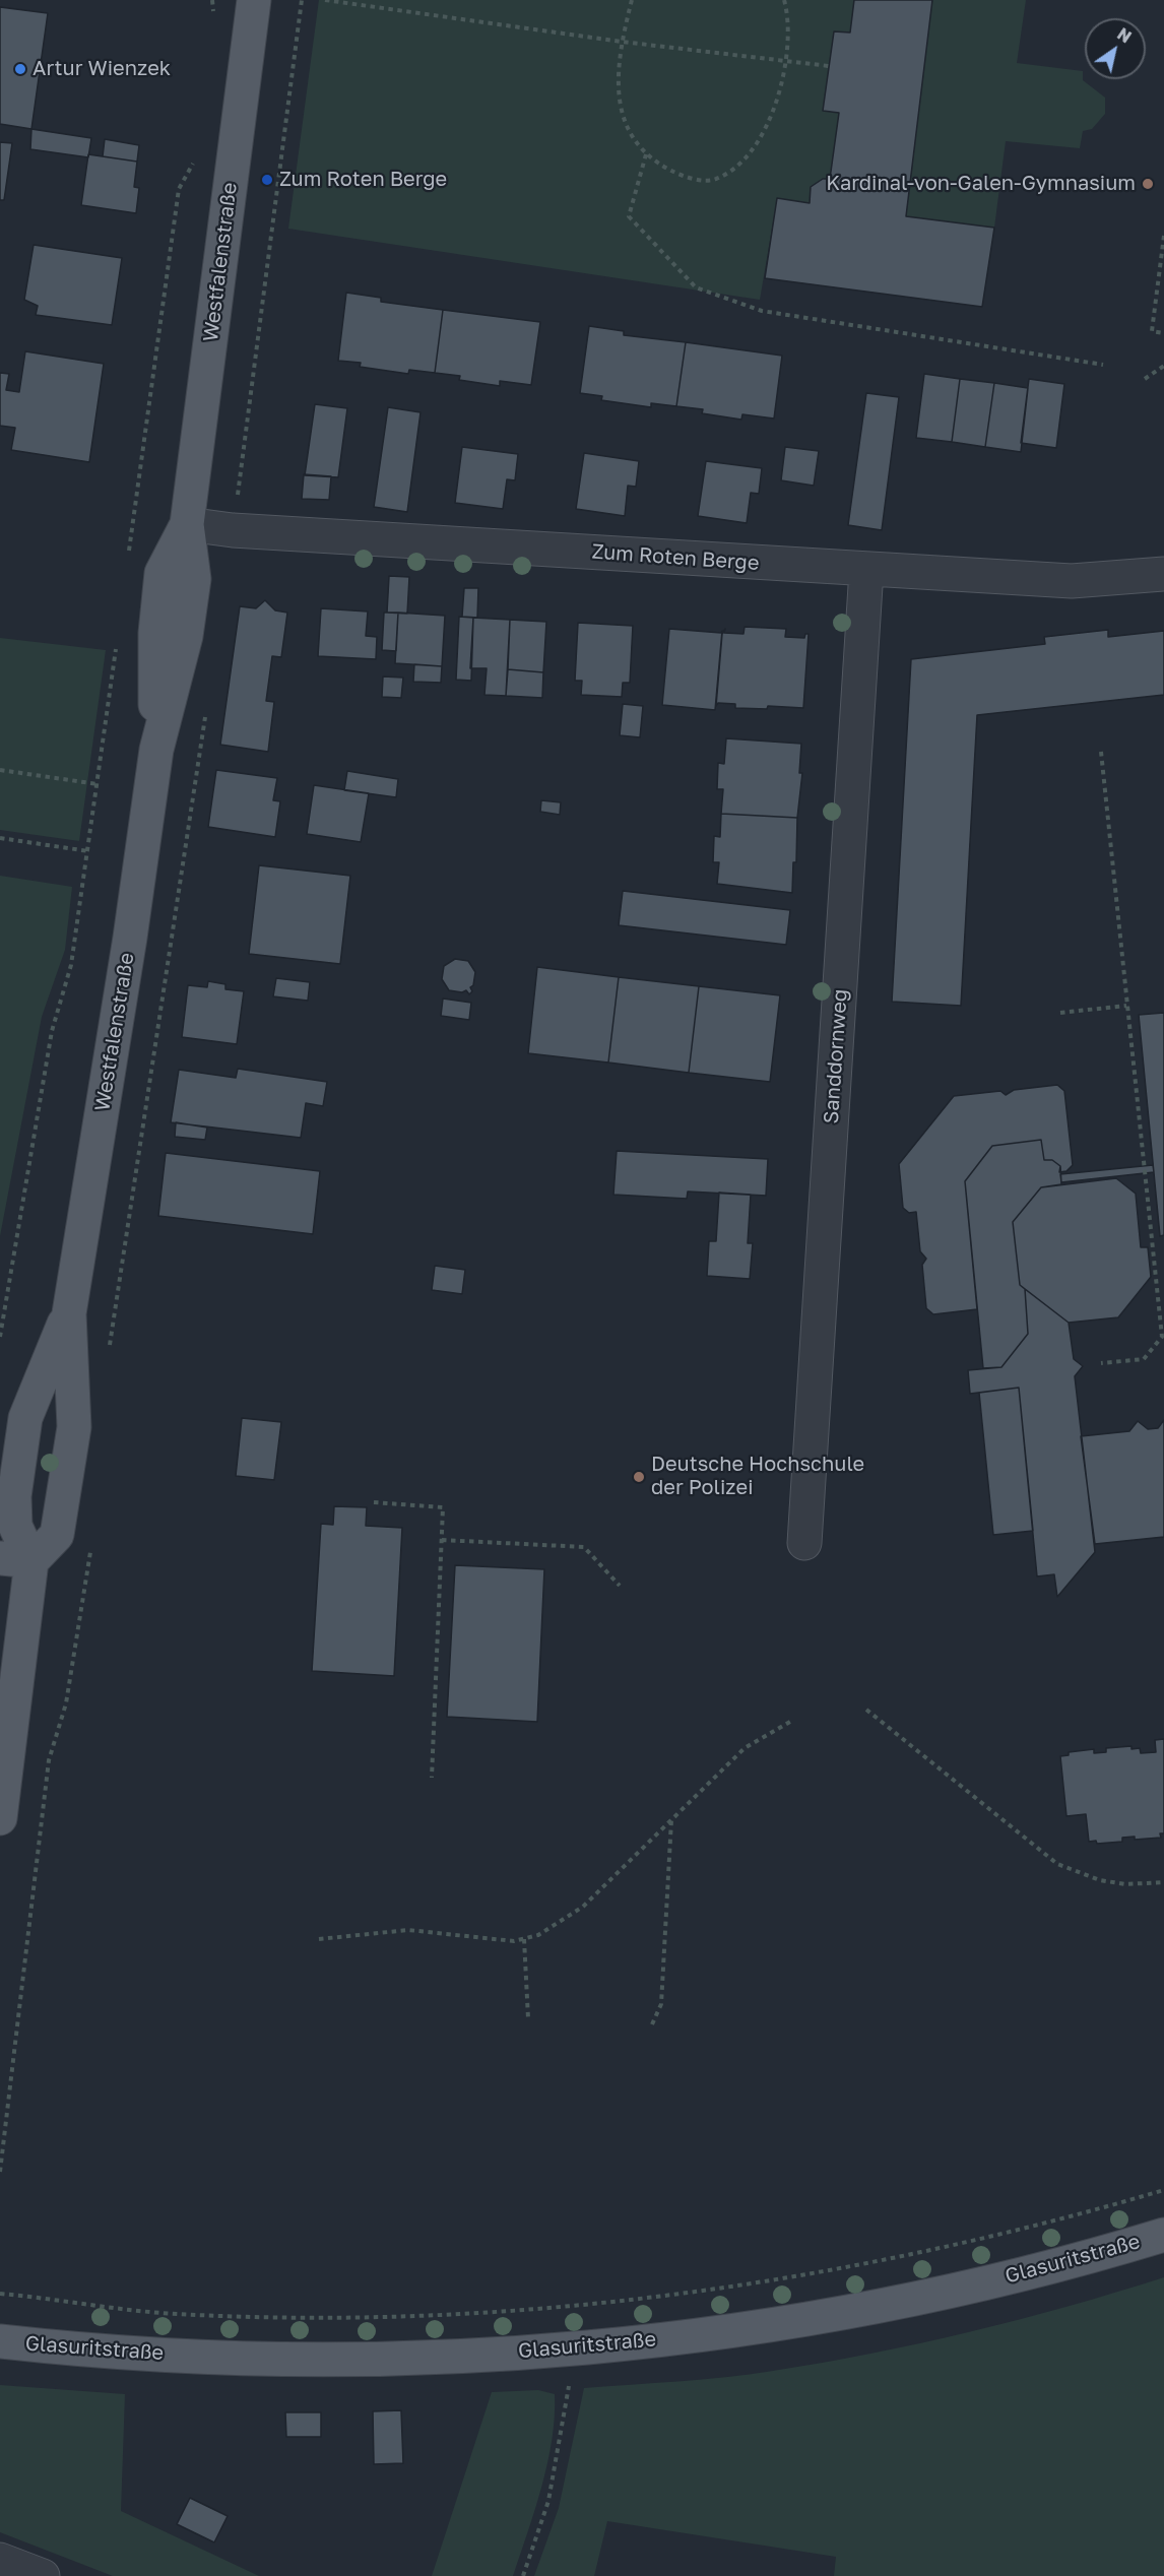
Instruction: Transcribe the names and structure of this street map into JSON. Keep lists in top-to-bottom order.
{
  "streets": {
    "main road": ["Westfalenstraße", "Glasuritstraße"],
    "street": ["Zum Roten Berge", "Sanddornweg"]
  },
  "crossings": [
    ["Westfalenstraße", "Zum Roten Berge"],
    ["Zum Roten Berge", "Sanddornweg"]
  ],
  "places": [
    "Artur Wienzek",
    "Zum Roten Berge",
    "Kardinal-von-Galen-Gymnasium",
    "Deutsche Hochschule der Polizei"
  ],
  "north": "top right"
}
